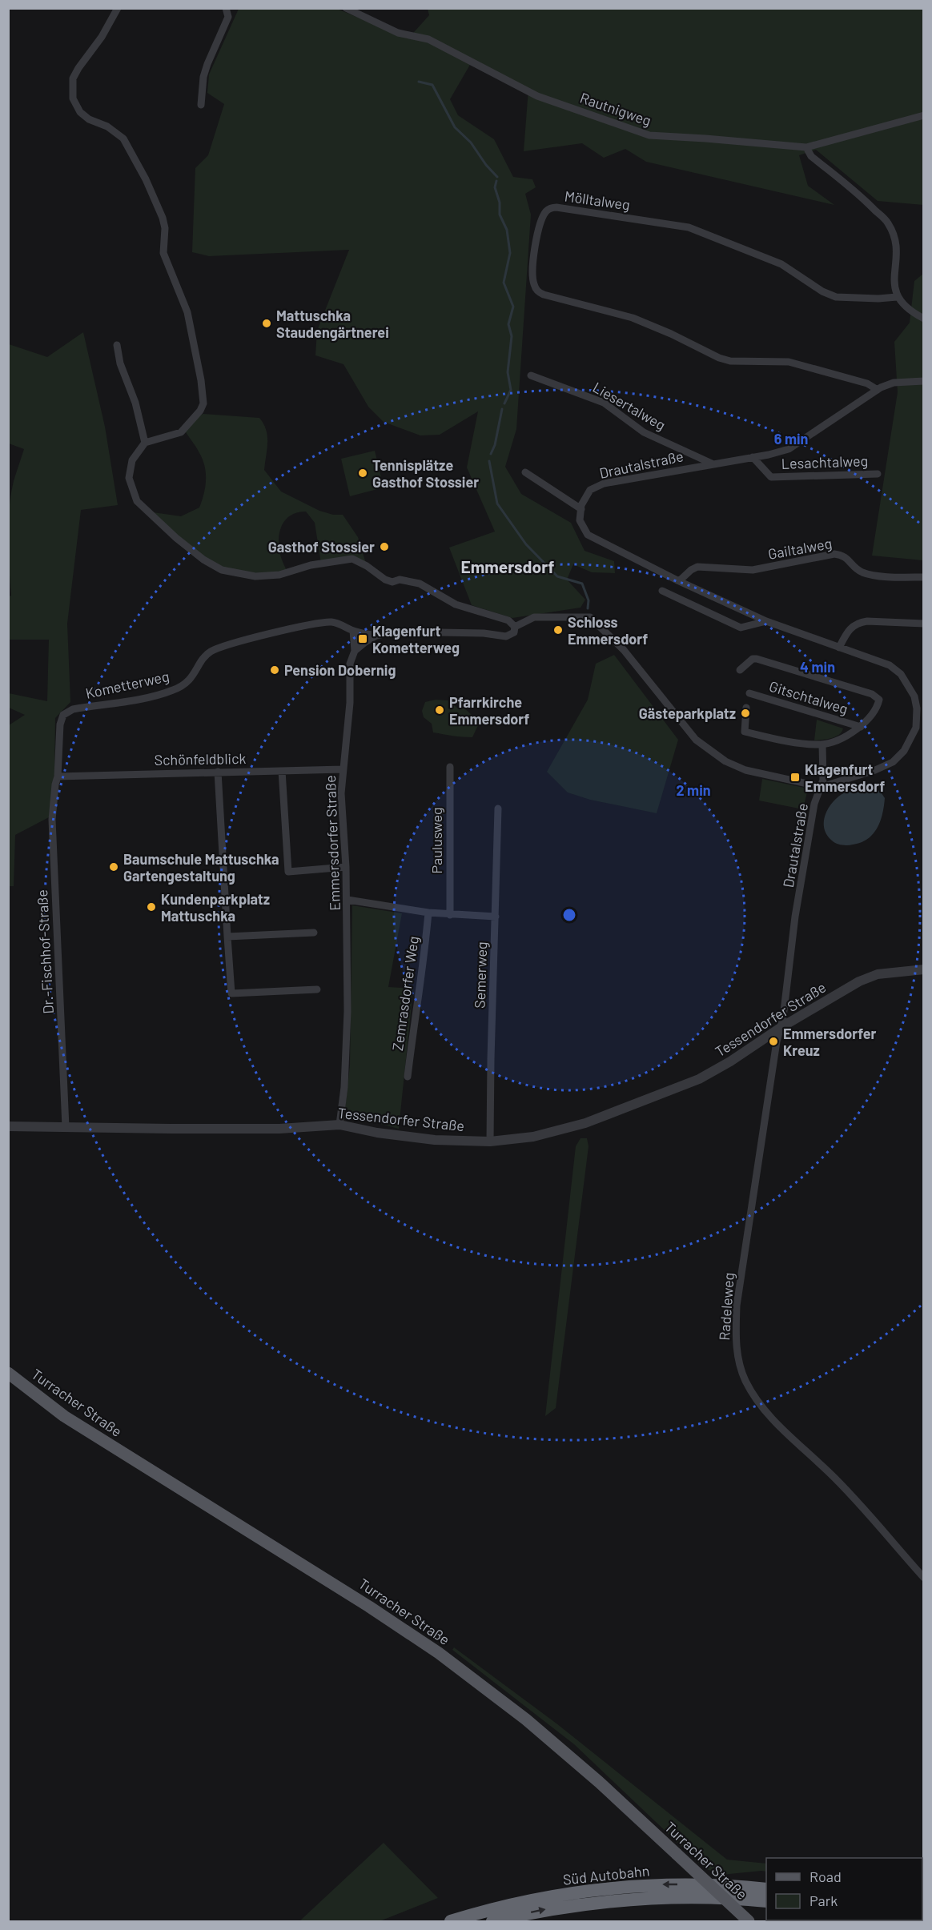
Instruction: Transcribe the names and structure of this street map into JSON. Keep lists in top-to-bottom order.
{
  "streets": {
    "highway": ["Süd Autobahn"],
    "main road": ["Turracher Straße"],
    "street": [
      "Rautnigweg",
      "Mölltalweg",
      "Liesertalweg",
      "Lesachtalweg",
      "Drautalstraße",
      "Gailtalweg",
      "Kometterweg",
      "Gitschtalweg",
      "Schönfeldblick",
      "Paulusweg",
      "Emmersdorfer Straße",
      "Dr.-Fischhof-Straße",
      "Semerweg",
      "Zemrasdorfer Weg",
      "Tessendorfer Straße",
      "Radeleweg"
    ]
  },
  "crossings": [
    ["Mölltalweg", "Drautalstraße"],
    ["Liesertalweg", "Drautalstraße"],
    ["Lesachtalweg", "Drautalstraße"],
    ["Drautalstraße", "Gailtalweg"],
    ["Drautalstraße", "Tessendorfer Straße"],
    ["Drautalstraße", "Radeleweg"],
    ["Kometterweg", "Schönfeldblick"],
    ["Kometterweg", "Dr.-Fischhof-Straße"],
    ["Schönfeldblick", "Emmersdorfer Straße"],
    ["Schönfeldblick", "Dr.-Fischhof-Straße"],
    ["Emmersdorfer Straße", "Tessendorfer Straße"],
    ["Dr.-Fischhof-Straße", "Tessendorfer Straße"],
    ["Semerweg", "Tessendorfer Straße"],
    ["Tessendorfer Straße", "Radeleweg"]
  ],
  "districts": ["Emmersdorf"],
  "places": {
    "other": [
      "Mattuschka Staudengärtnerei",
      "Tennisplätze Gasthof Stossier",
      "Gasthof Stossier",
      "Schloss Emmersdorf",
      "Pension Dobernig",
      "Pfarrkirche Emmersdorf",
      "Gästeparkplatz",
      "Baumschule Mattuschka Gartengestaltung",
      "Kundenparkplatz Mattuschka",
      "Emmersdorfer Kreuz"
    ],
    "transit": ["Klagenfurt Kometterweg", "Klagenfurt Emmersdorf"]
  },
  "legend": ["Road", "Park"],
  "rings": ["6 min", "4 min", "2 min"]
}
